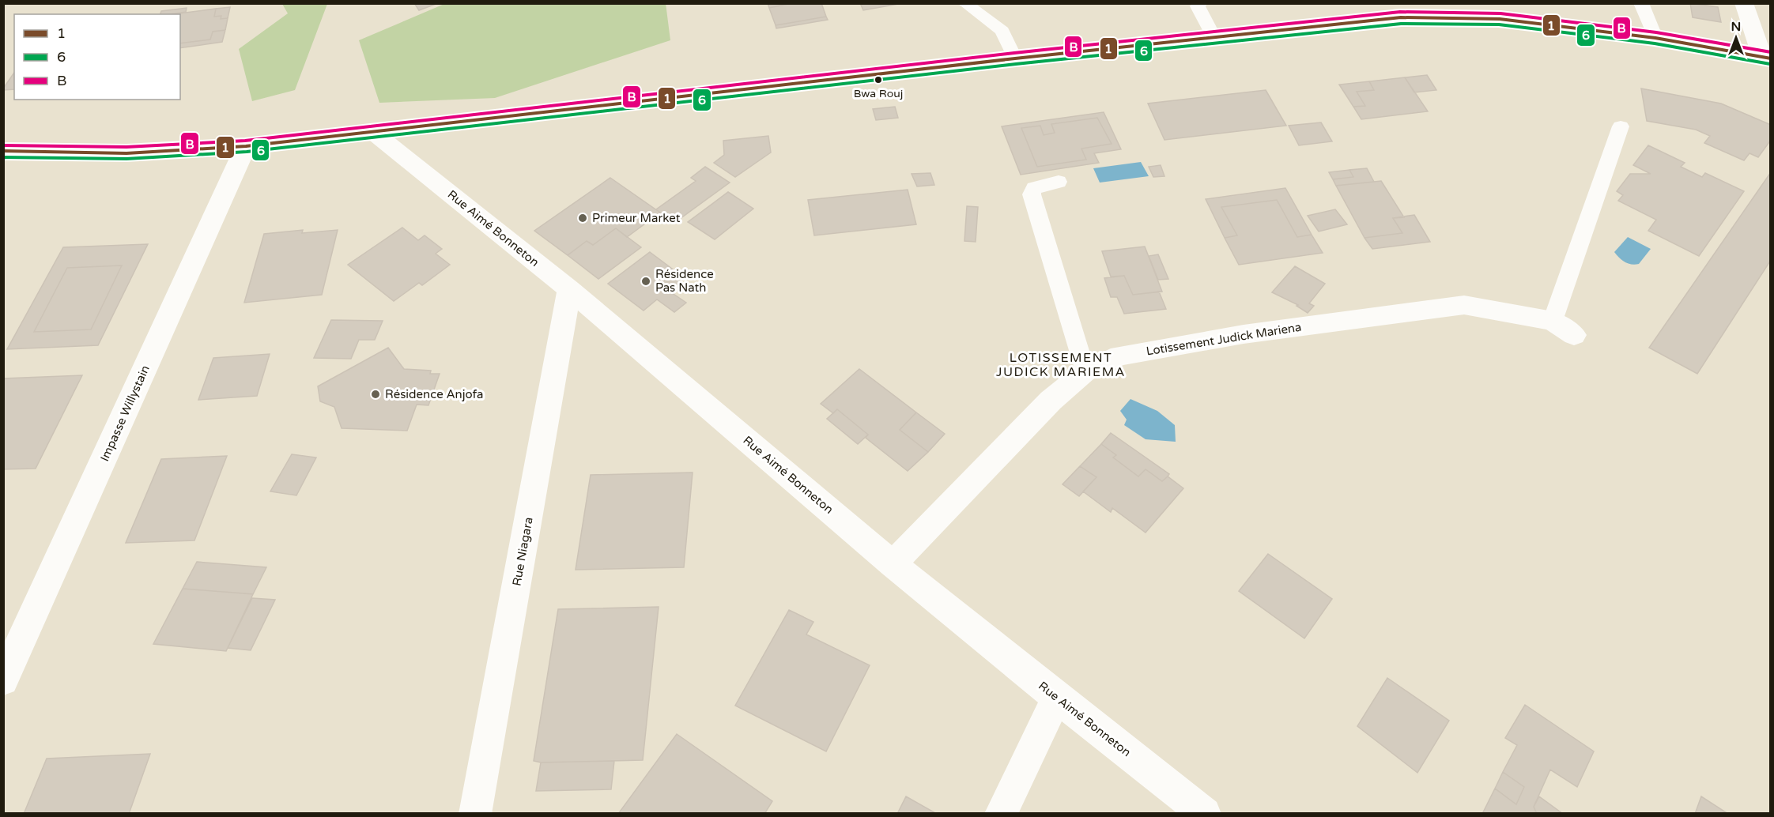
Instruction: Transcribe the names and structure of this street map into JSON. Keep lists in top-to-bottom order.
{
  "streets": {
    "street": [
      "Rue Aimé Bonneton",
      "Lotissement Judick Mariena",
      "Impasse Willystain",
      "Rue Niagara"
    ]
  },
  "crossings": [
    ["Rue Aimé Bonneton", "Lotissement Judick Mariena"],
    ["Rue Aimé Bonneton", "Rue Niagara"]
  ],
  "districts": ["LOTISSEMENT JUDICK MARIEMA"],
  "places": [
    "Bwa Rouj",
    "Primeur Market",
    "Résidence Pas Nath",
    "Résidence Anjofa"
  ],
  "lines": ["transit line B", "transit line 1", "transit line 6"],
  "legend": ["1", "6", "B"],
  "north": "top"
}
